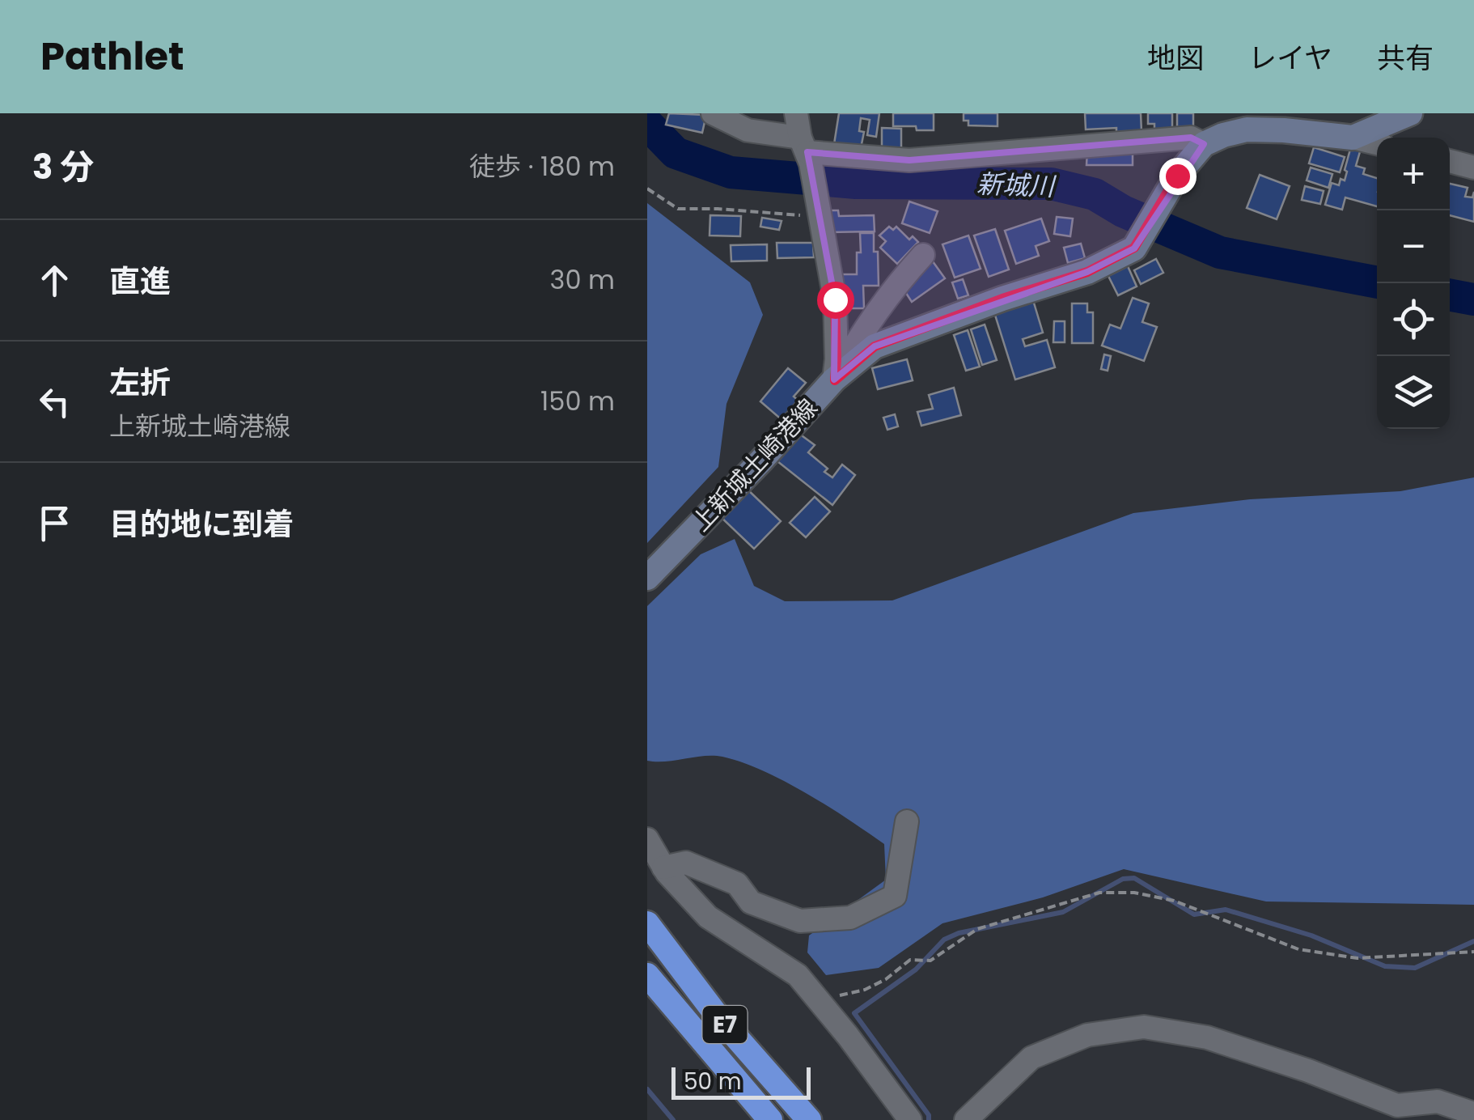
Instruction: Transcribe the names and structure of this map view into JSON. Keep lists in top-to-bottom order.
{
  "streets": {
    "highway": ["E7"],
    "main road": ["上新城土崎港線"]
  },
  "water": ["新城川"],
  "scale_bar": "50 m",
  "page": {
    "header": "Pathlet",
    "nav": ["地図", "レイヤ", "共有"],
    "heading": ["3 分", "徒歩 · 180 m"],
    "map_buttons": ["+", "−"],
    "list": [
      ["直進", "30 m"],
      ["左折", "上新城土崎港線", "150 m"],
      "目的地に到着"
    ],
    "scale": "50 m"
  }
}
